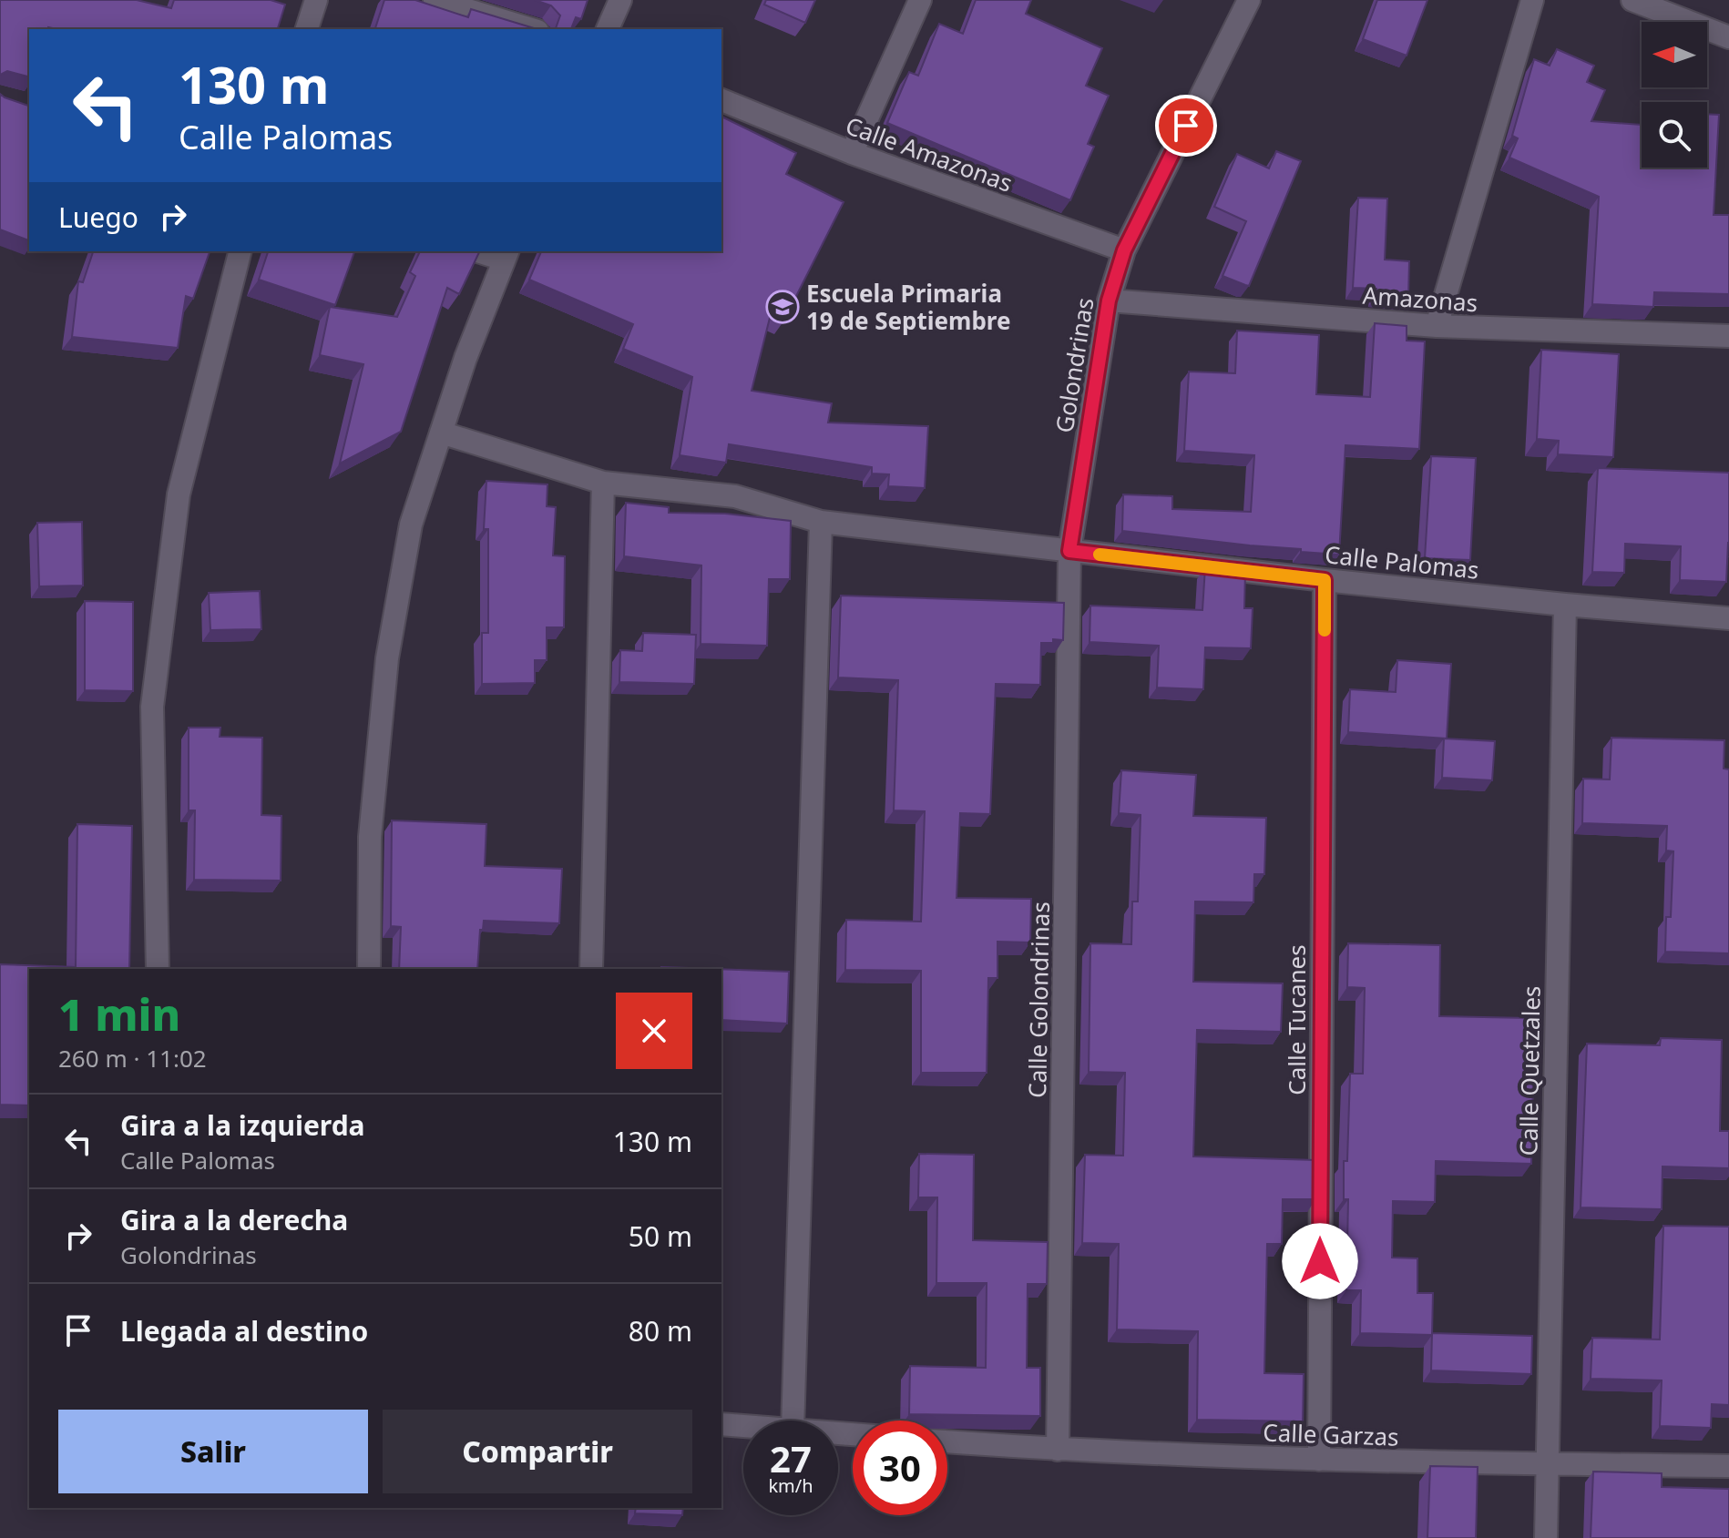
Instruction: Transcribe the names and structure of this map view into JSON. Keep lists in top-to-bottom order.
{
  "streets": {
    "street": [
      "Calle Amazonas",
      "Amazonas",
      "Golondrinas",
      "Calle Palomas",
      "Calle Golondrinas",
      "Calle Tucanes",
      "Calle Quetzales",
      "Calle Garzas"
    ]
  },
  "crossings": [
    ["Calle Amazonas", "Golondrinas"],
    ["Amazonas", "Golondrinas"],
    ["Golondrinas", "Calle Palomas"],
    ["Golondrinas", "Calle Golondrinas"],
    ["Calle Palomas", "Calle Golondrinas"],
    ["Calle Palomas", "Calle Tucanes"],
    ["Calle Palomas", "Calle Quetzales"],
    ["Calle Golondrinas", "Calle Garzas"],
    ["Calle Tucanes", "Calle Garzas"],
    ["Calle Quetzales", "Calle Garzas"]
  ],
  "places": {
    "school or university": ["Escuela Primaria 19 de Septiembre"]
  },
  "north": "left",
  "page": {
    "turn": ["130 m", "Calle Palomas"],
    "then": "Luego",
    "heading": ["1 min", "260 m · 11:02"],
    "list": [
      {
        "name": "Gira a la izquierda",
        "note": "Calle Palomas",
        "value": "130 m"
      },
      {
        "name": "Gira a la derecha",
        "note": "Golondrinas",
        "value": "50 m"
      },
      {
        "name": "Llegada al destino",
        "value": "80 m"
      }
    ],
    "buttons": ["Salir", "Compartir"],
    "speed": "27 km/h",
    "limit": "30"
  }
}
